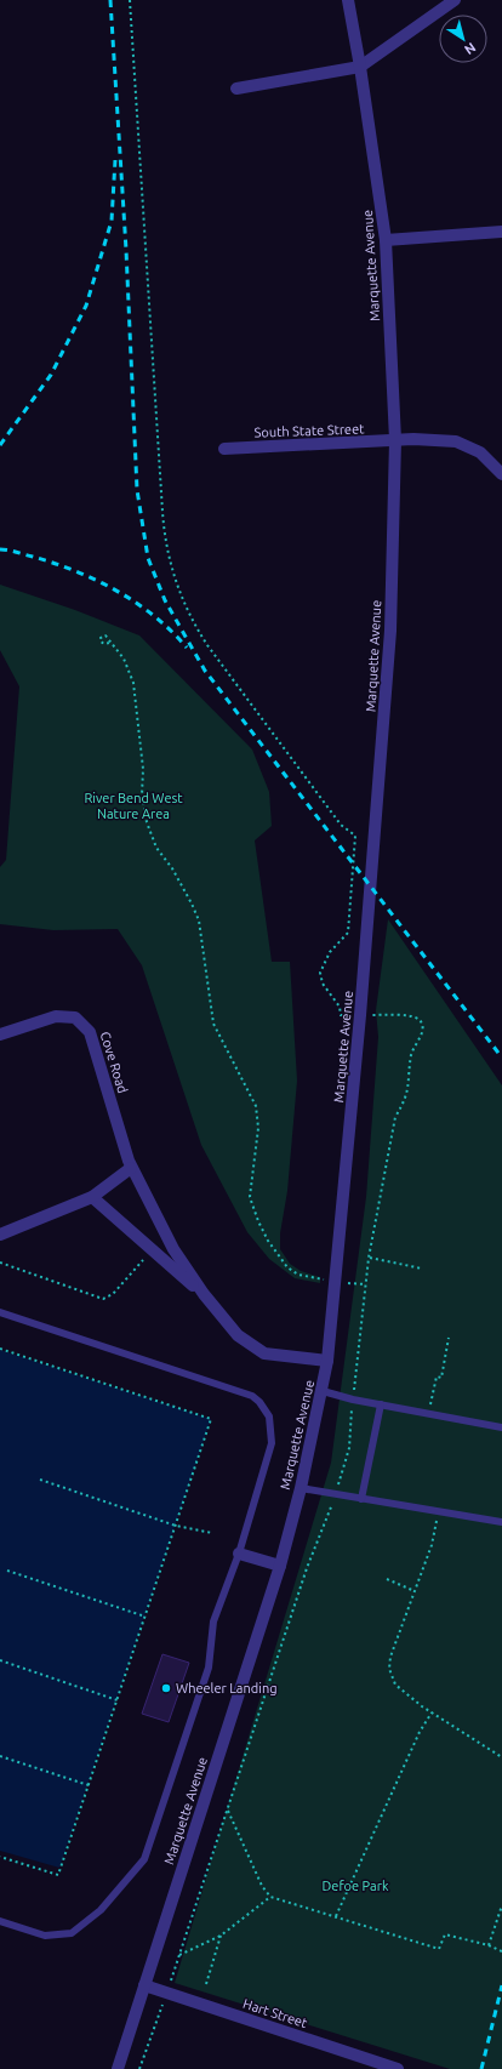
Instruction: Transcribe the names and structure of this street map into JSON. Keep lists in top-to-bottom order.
{
  "streets": {
    "street": [
      "Marquette Avenue",
      "South State Street",
      "Cove Road",
      "Hart Street"
    ]
  },
  "crossings": [
    ["Marquette Avenue", "South State Street"],
    ["Marquette Avenue", "Cove Road"],
    ["Marquette Avenue", "Hart Street"]
  ],
  "parks": ["River Bend West Nature Area", "Defoe Park"],
  "places": ["Wheeler Landing"],
  "north": "bottom right"
}
